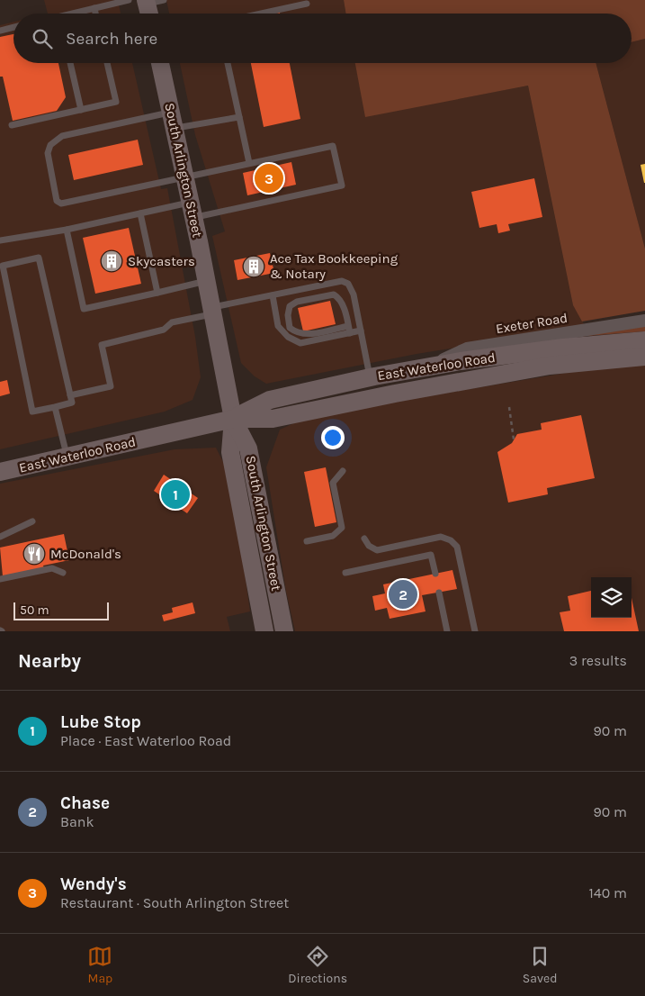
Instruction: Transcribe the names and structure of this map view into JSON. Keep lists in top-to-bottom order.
{
  "streets": {
    "main road": ["South Arlington Street", "East Waterloo Road"],
    "street": ["Exeter Road"]
  },
  "crossings": [
    ["South Arlington Street", "East Waterloo Road"],
    ["Exeter Road", "East Waterloo Road"]
  ],
  "places": {
    "building": ["Skycasters", "Ace Tax Bookkeeping & Notary"],
    "restaurant": ["McDonald's"]
  },
  "scale_bar": "50 m",
  "page": {
    "search": "Search here",
    "pins": ["3", "1", "2"],
    "scale": "50 m",
    "heading": ["Nearby", "3 results"],
    "list": [
      {
        "mark": "1",
        "name": "Lube Stop",
        "note": "Place · East Waterloo Road",
        "value": "90 m"
      },
      {
        "mark": "2",
        "name": "Chase",
        "note": "Bank",
        "value": "90 m"
      },
      {
        "mark": "3",
        "name": "Wendy's",
        "note": "Restaurant · South Arlington Street",
        "value": "140 m"
      }
    ],
    "nav": ["Map", "Directions", "Saved"]
  }
}
